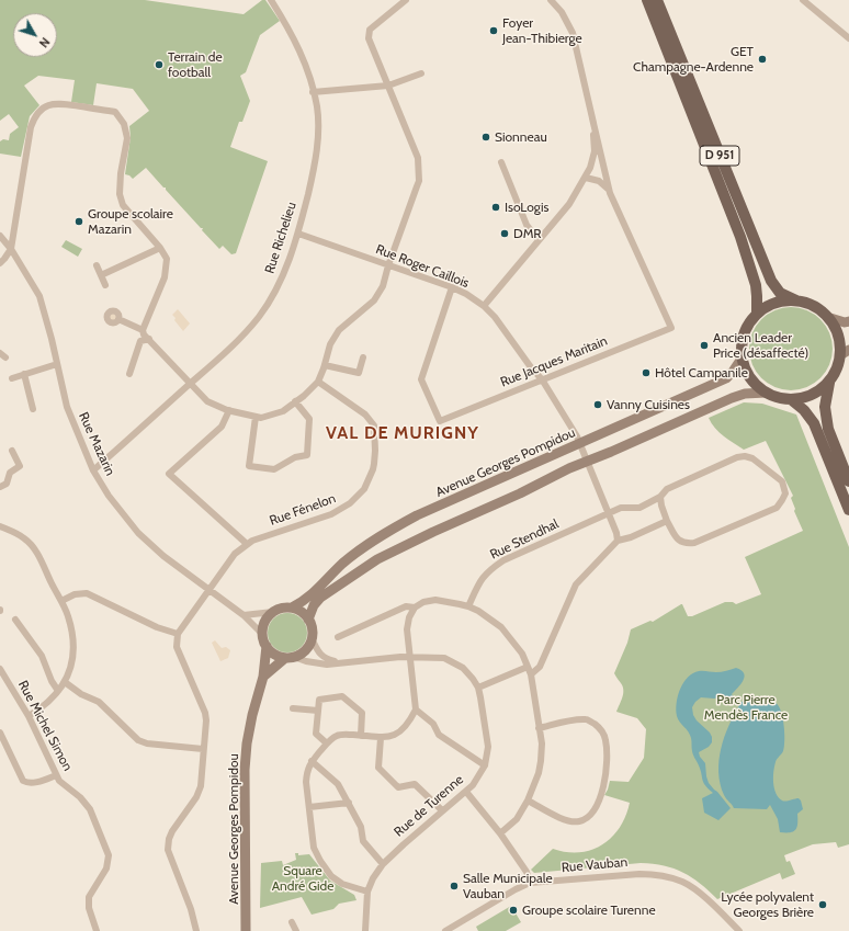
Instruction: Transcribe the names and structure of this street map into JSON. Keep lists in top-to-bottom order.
{
  "streets": {
    "main road": ["D 951", "Avenue Georges Pompidou"],
    "street": [
      "Rue Richelieu",
      "Rue Roger Caillois",
      "Rue Jacques Maritain",
      "Rue Mazarin",
      "Rue Fénelon",
      "Rue Stendhal",
      "Rue Michel Simon",
      "Rue de Turenne",
      "Rue Vauban"
    ]
  },
  "crossings": [
    ["D 951", "Avenue Georges Pompidou"],
    ["Rue Richelieu", "Rue Roger Caillois"],
    ["Rue Richelieu", "Rue Mazarin"],
    ["Rue Roger Caillois", "Rue Jacques Maritain"],
    ["Rue Roger Caillois", "Avenue Georges Pompidou"],
    ["Rue Roger Caillois", "Rue Stendhal"],
    ["Rue Mazarin", "Avenue Georges Pompidou"],
    ["Rue Mazarin", "Rue Fénelon"],
    ["Rue Mazarin", "Rue de Turenne"],
    ["Avenue Georges Pompidou", "Rue de Turenne"]
  ],
  "districts": ["VAL DE MURIGNY"],
  "parks": ["Parc Pierre Mendès France", "Square André Gide"],
  "places": [
    "Foyer Jean-Thibierge",
    "GET Champagne-Ardenne",
    "Terrain de football",
    "Sionneau",
    "IsoLogis",
    "Groupe scolaire Mazarin",
    "DMR",
    "Ancien Leader Price (désaffecté)",
    "Hôtel Campanile",
    "Vanny Cuisines",
    "Salle Municipale Vauban",
    "Lycée polyvalent Georges Brière",
    "Groupe scolaire Turenne"
  ],
  "north": "bottom right"
}
